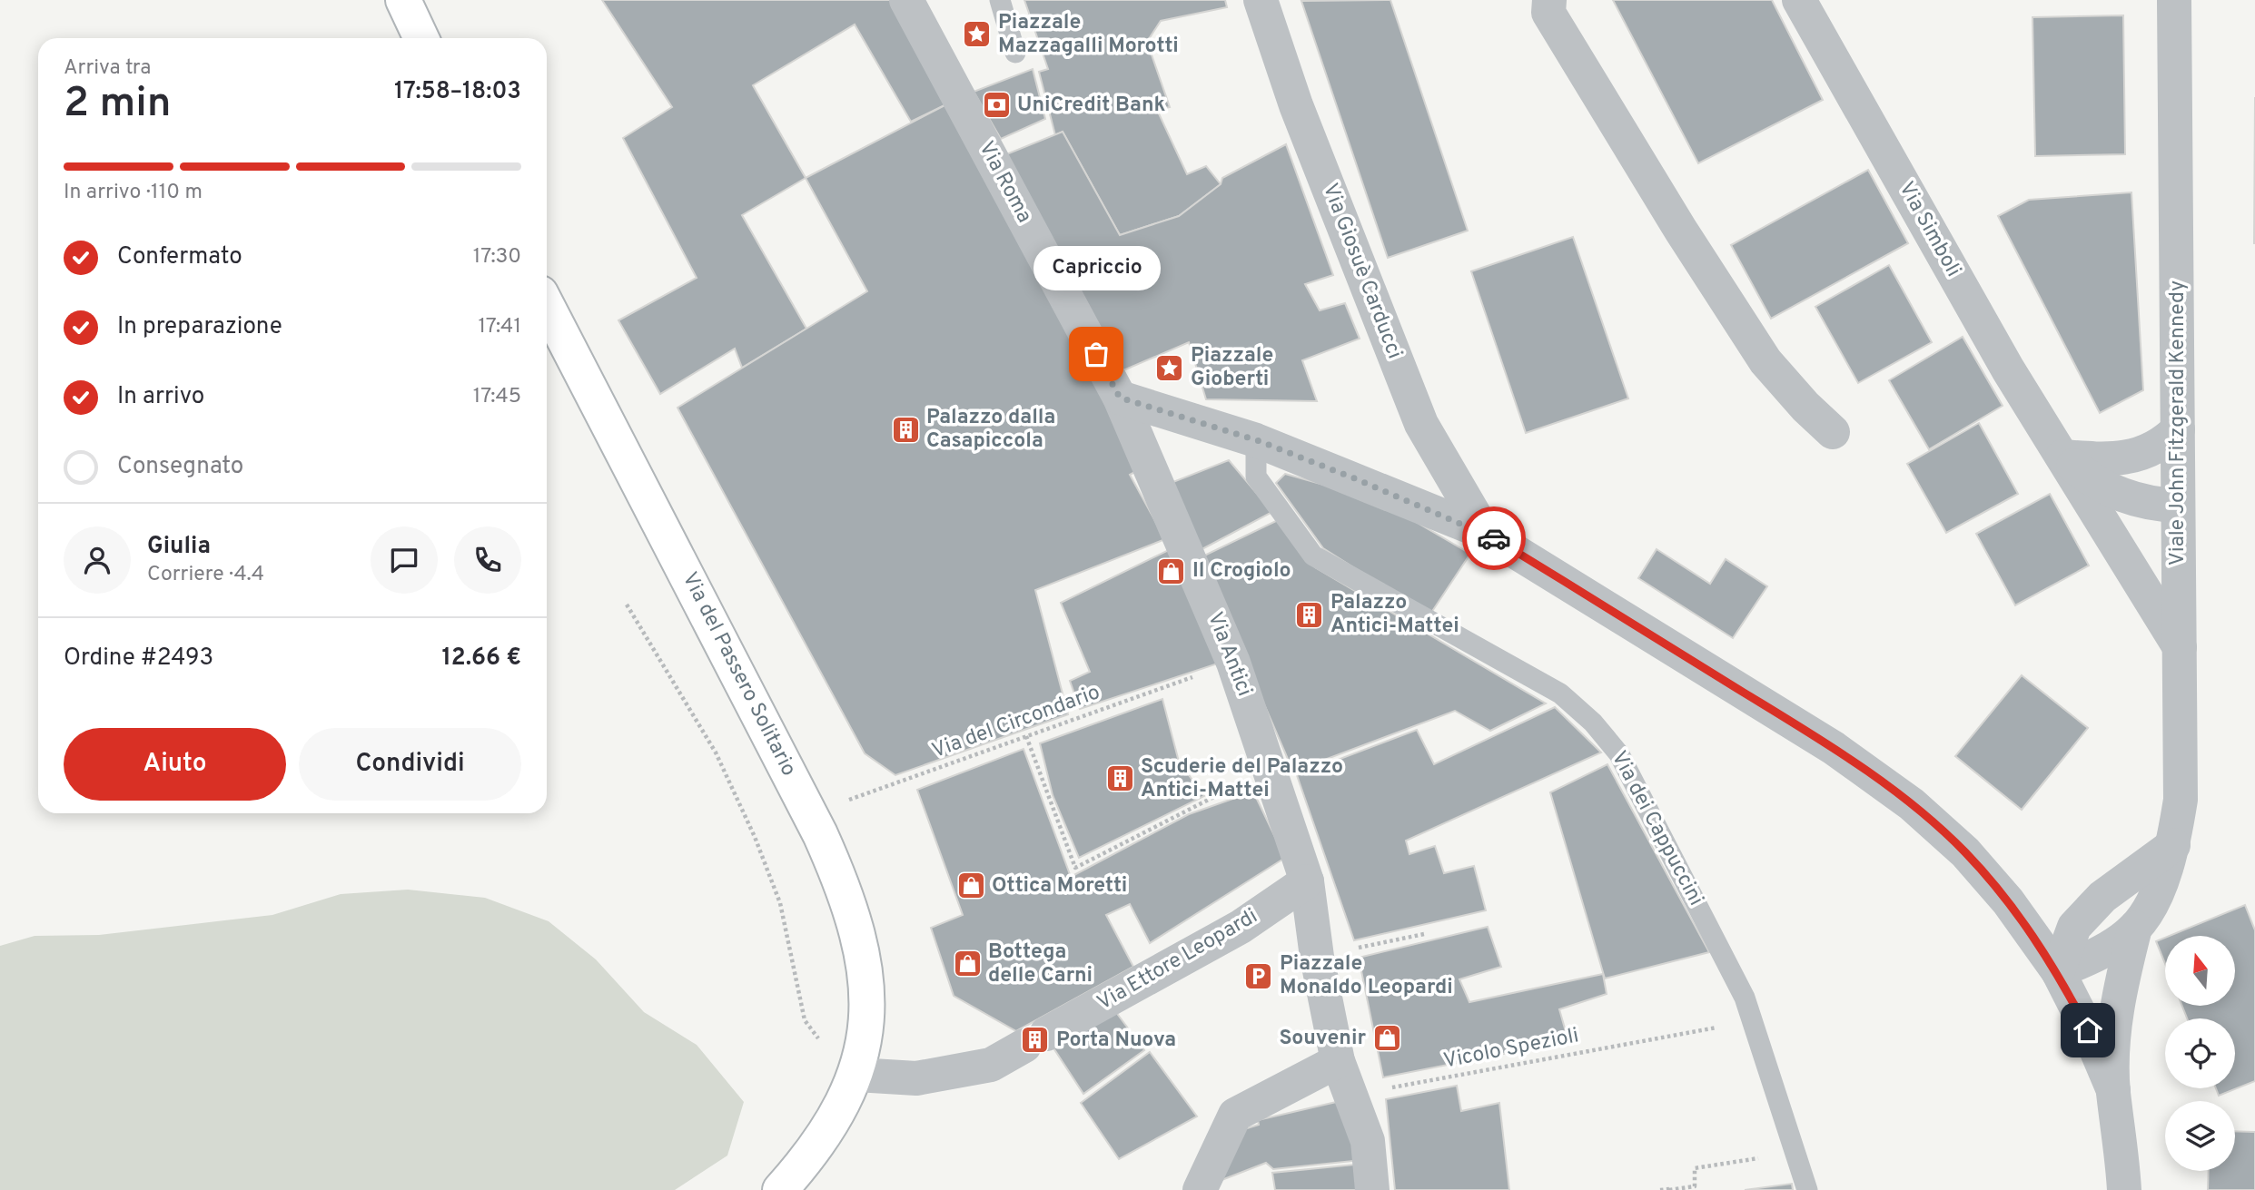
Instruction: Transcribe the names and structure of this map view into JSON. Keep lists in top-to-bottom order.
{
  "streets": {
    "main road": ["Via del Passero Solitario"],
    "street": [
      "Via Roma",
      "Via Simboli",
      "Via Giosuè Carducci",
      "Viale John Fitzgerald Kennedy",
      "Via Antici",
      "Via Ettore Leopardi"
    ],
    "lane": ["Via dei Cappuccini"],
    "path": ["Via del Circondario", "Vicolo Spezioli"]
  },
  "crossings": [
    ["Via Roma", "Via Antici"],
    ["Via Simboli", "Viale John Fitzgerald Kennedy"],
    ["Via Antici", "Via del Circondario"],
    ["Via Antici", "Via Ettore Leopardi"],
    ["Via del Passero Solitario", "Via del Circondario"],
    ["Via del Passero Solitario", "Via Ettore Leopardi"]
  ],
  "places": {
    "place": ["Piazzale Mazzagalli Morotti", "Piazzale Gioberti"],
    "bank": ["UniCredit Bank"],
    "other": ["Capriccio"],
    "building": [
      "Palazzo dalla Casapiccola",
      "Palazzo Antici-Mattei",
      "Scuderie del Palazzo Antici-Mattei",
      "Porta Nuova"
    ],
    "shop": [
      "Il Crogiolo",
      "Ottica Moretti",
      "Bottega delle Carni",
      "Souvenir"
    ],
    "parking": ["Piazzale Monaldo Leopardi"]
  },
  "north": "top",
  "page": {
    "heading": ["2 min", "Arriva tra", "17:58–18:03"],
    "panel": [
      "Giulia",
      "Corriere · 4.4",
      "Ordine #2493",
      "12.66 €"
    ],
    "bar": "In arrivo · 110 m",
    "list": [
      ["Confermato", "17:30"],
      ["In preparazione", "17:41"],
      ["In arrivo", "17:45"],
      "Consegnato"
    ],
    "bubble": "Capriccio",
    "buttons": ["Aiuto", "Condividi"]
  }
}
